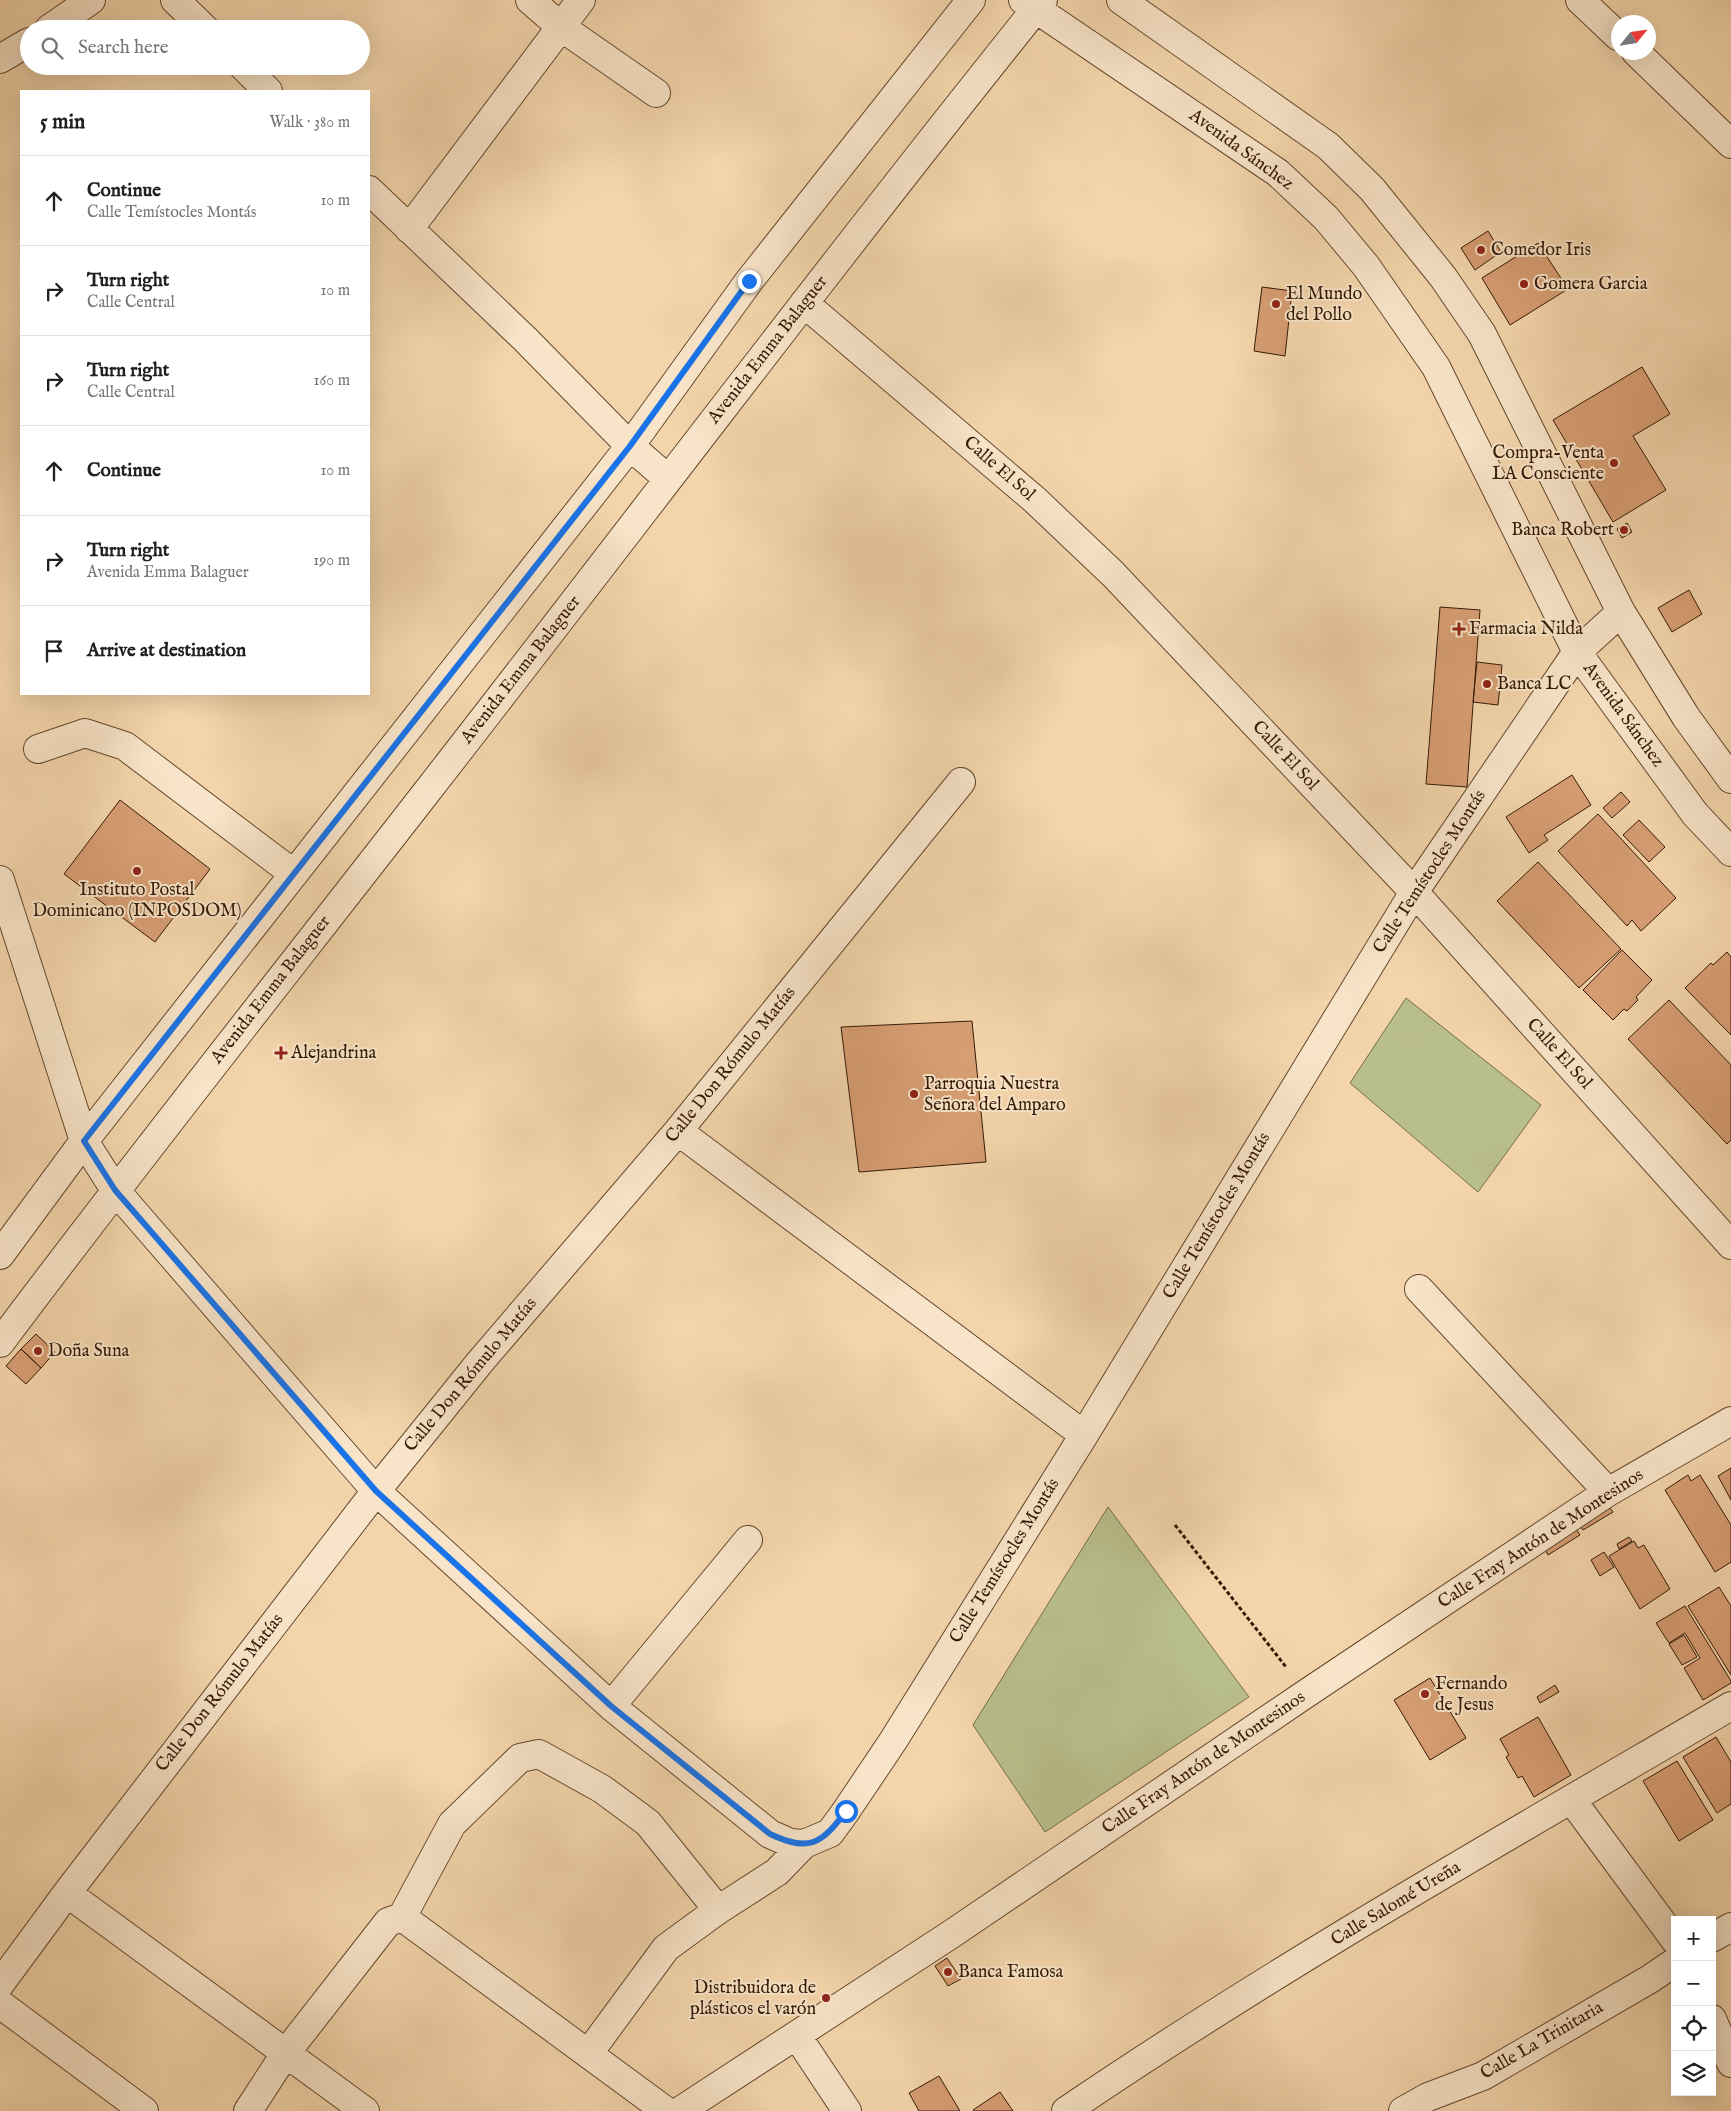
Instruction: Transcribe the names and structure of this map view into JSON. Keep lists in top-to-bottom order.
{
  "streets": {
    "street": [
      "Avenida Sánchez",
      "Avenida Emma Balaguer",
      "Calle El Sol",
      "Calle Temístocles Montás",
      "Calle Don Rómulo Matías",
      "Calle Fray Antón de Montesinos",
      "Calle Salomé Ureña",
      "Calle La Trinitaria"
    ]
  },
  "crossings": [
    ["Avenida Sánchez", "Avenida Emma Balaguer"],
    ["Avenida Sánchez", "Calle Temístocles Montás"],
    ["Avenida Emma Balaguer", "Calle El Sol"],
    ["Calle El Sol", "Calle Temístocles Montás"]
  ],
  "places": {
    "other": [
      "Comedor Iris",
      "Gomera Garcia",
      "El Mundo del Pollo",
      "Compra-Venta LA Consciente",
      "Banca Robert",
      "Banca LC",
      "Instituto Postal Dominicano (INPOSDOM)",
      "Parroquia Nuestra Señora del Amparo",
      "Doña Suna",
      "Fernando de Jesus",
      "Banca Famosa",
      "Distribuidora de plásticos el varón"
    ],
    "health": ["Farmacia Nilda", "Alejandrina"]
  },
  "north": "top right",
  "page": {
    "search": "Search here",
    "heading": ["5 min", "Walk · 380 m"],
    "list": [
      ["Continue", "Calle Temístocles Montás", "10 m"],
      ["Turn right", "Calle Central", "10 m"],
      ["Turn right", "Calle Central", "160 m"],
      ["Continue", "10 m"],
      ["Turn right", "Avenida Emma Balaguer", "190 m"],
      "Arrive at destination"
    ],
    "map_buttons": ["+", "−"]
  }
}
